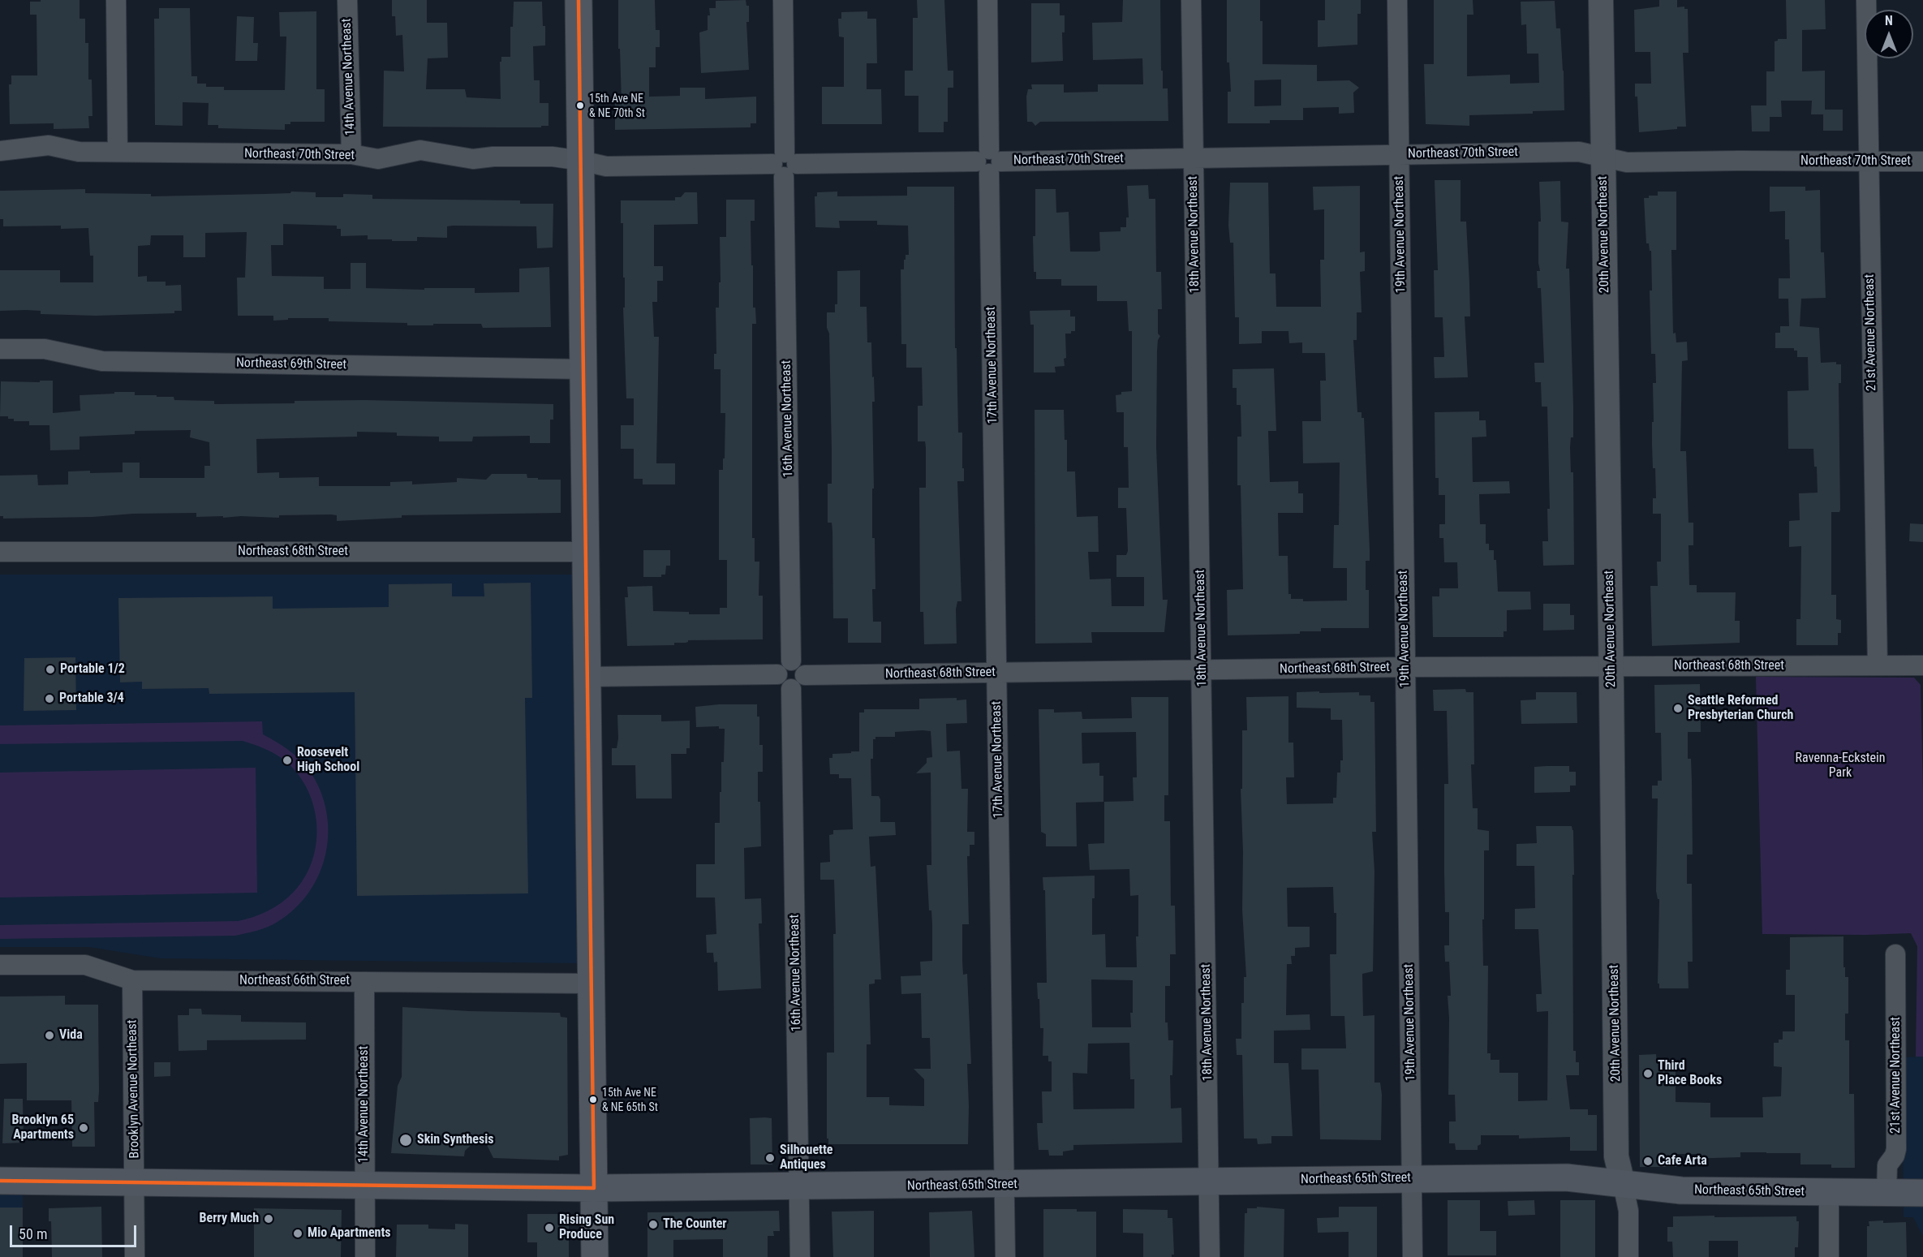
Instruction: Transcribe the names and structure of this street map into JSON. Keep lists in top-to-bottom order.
{
  "streets": {
    "main road": ["Northeast 65th Street"],
    "street": [
      "14th Avenue Northeast",
      "Northeast 70th Street",
      "18th Avenue Northeast",
      "19th Avenue Northeast",
      "20th Avenue Northeast",
      "21st Avenue Northeast",
      "Northeast 69th Street",
      "17th Avenue Northeast",
      "16th Avenue Northeast",
      "Northeast 68th Street",
      "Northeast 66th Street",
      "Brooklyn Avenue Northeast"
    ]
  },
  "crossings": [
    ["14th Avenue Northeast", "Northeast 70th Street"],
    ["14th Avenue Northeast", "Northeast 66th Street"],
    ["14th Avenue Northeast", "Northeast 65th Street"],
    ["Northeast 70th Street", "18th Avenue Northeast"],
    ["Northeast 70th Street", "19th Avenue Northeast"],
    ["Northeast 70th Street", "20th Avenue Northeast"],
    ["Northeast 70th Street", "21st Avenue Northeast"],
    ["Northeast 70th Street", "17th Avenue Northeast"],
    ["Northeast 70th Street", "16th Avenue Northeast"],
    ["18th Avenue Northeast", "Northeast 68th Street"],
    ["18th Avenue Northeast", "Northeast 65th Street"],
    ["19th Avenue Northeast", "Northeast 68th Street"],
    ["19th Avenue Northeast", "Northeast 65th Street"],
    ["20th Avenue Northeast", "Northeast 68th Street"],
    ["20th Avenue Northeast", "Northeast 65th Street"],
    ["21st Avenue Northeast", "Northeast 68th Street"],
    ["21st Avenue Northeast", "Northeast 65th Street"],
    ["17th Avenue Northeast", "Northeast 68th Street"],
    ["17th Avenue Northeast", "Northeast 65th Street"],
    ["16th Avenue Northeast", "Northeast 68th Street"],
    ["16th Avenue Northeast", "Northeast 65th Street"],
    ["Northeast 66th Street", "Brooklyn Avenue Northeast"],
    ["Brooklyn Avenue Northeast", "Northeast 65th Street"]
  ],
  "parks": ["Ravenna-Eckstein Park"],
  "places": [
    "15th Ave NE & NE 70th St",
    "Portable 1/2",
    "Portable 3/4",
    "Seattle Reformed Presbyterian Church",
    "Roosevelt High School",
    "Vida",
    "Third Place Books",
    "15th Ave NE & NE 65th St",
    "Brooklyn 65 Apartments",
    "Skin Synthesis",
    "Silhouette Antiques",
    "Cafe Arta",
    "Berry Much",
    "The Counter",
    "Rising Sun Produce",
    "Mio Apartments"
  ],
  "scale_bar": "50 m",
  "north": "top"
}
